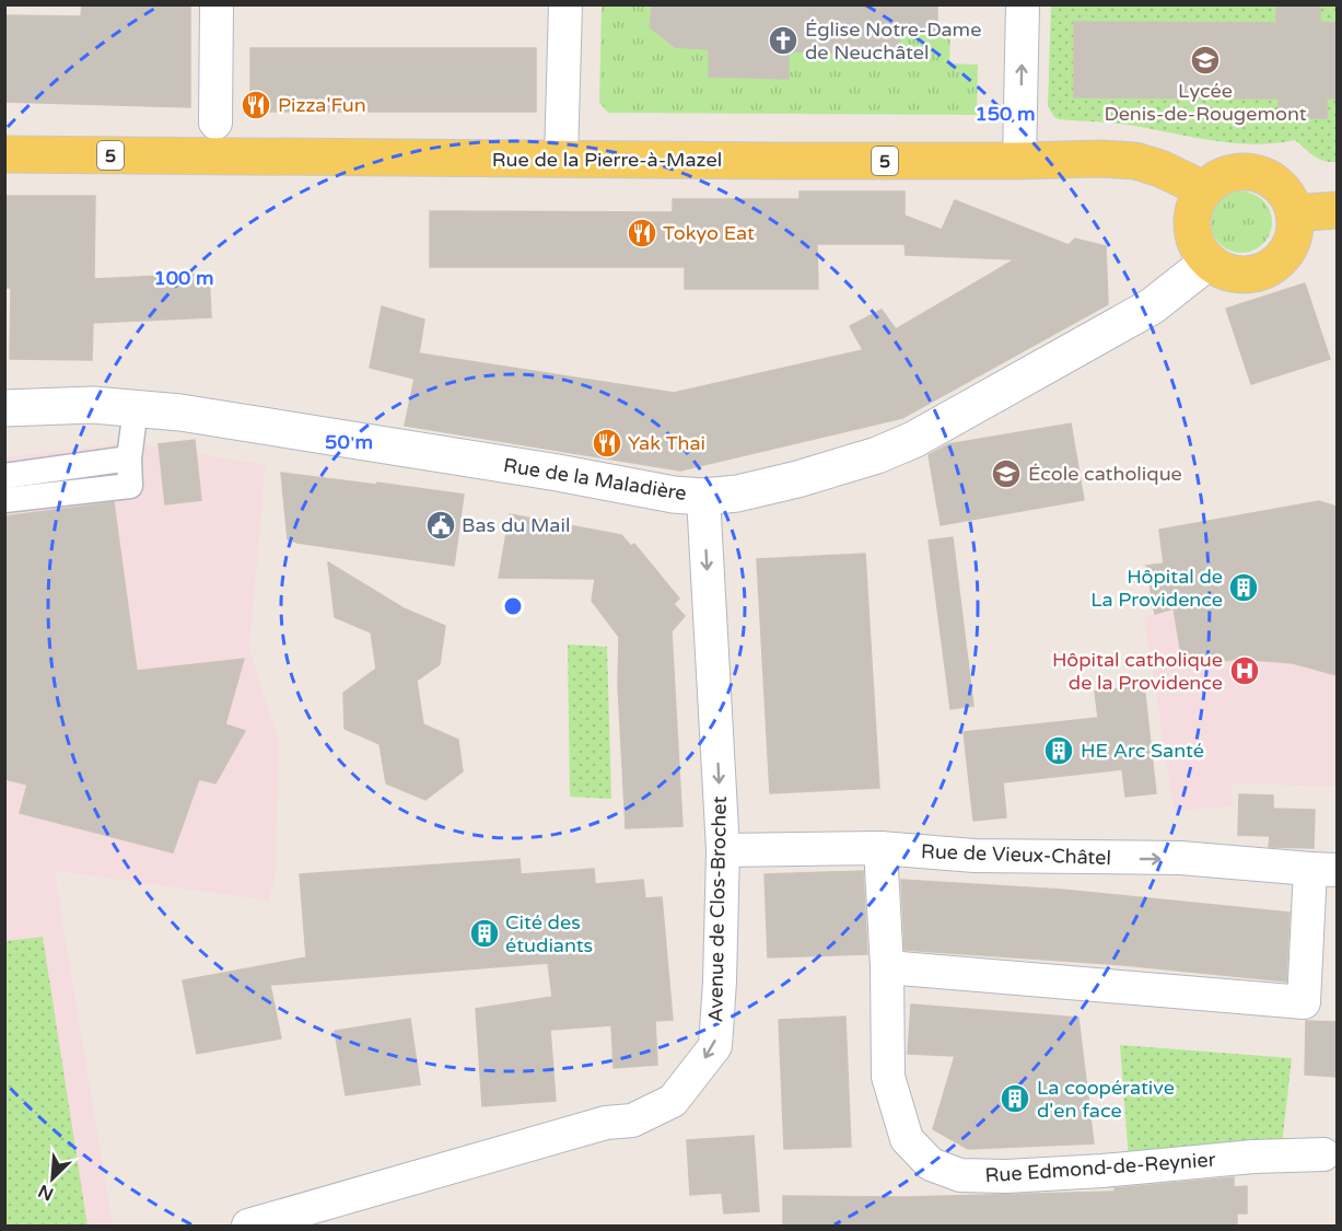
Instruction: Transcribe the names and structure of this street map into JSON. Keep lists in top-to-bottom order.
{
  "streets": {
    "main road": ["5", "Rue de la Pierre-à-Mazel"],
    "street": [
      "Rue de la Maladière",
      "Rue de Vieux-Châtel",
      "Avenue de Clos-Brochet",
      "Rue Edmond-de-Reynier"
    ]
  },
  "crossings": [
    ["Rue de la Pierre-à-Mazel", "Rue de la Maladière"],
    ["Rue de la Maladière", "Avenue de Clos-Brochet"],
    ["Rue de Vieux-Châtel", "Avenue de Clos-Brochet"],
    ["Rue de Vieux-Châtel", "Rue Edmond-de-Reynier"]
  ],
  "one_way": ["Rue de Vieux-Châtel", "Avenue de Clos-Brochet"],
  "places": {
    "church": ["Église Notre-Dame de Neuchâtel"],
    "school or university": ["Lycée Denis-de-Rougemont", "École catholique"],
    "restaurant": ["Pizza'Fun", "Tokyo Eat", "Yak Thai"],
    "public building": ["Bas du Mail"],
    "building": [
      "Hôpital de La Providence",
      "HE Arc Santé",
      "Cité des étudiants",
      "La coopérative d'en face"
    ],
    "hospital": ["Hôpital catholique de la Providence"]
  },
  "north": "bottom left",
  "rings": ["150 m", "100 m", "50 m"]
}
